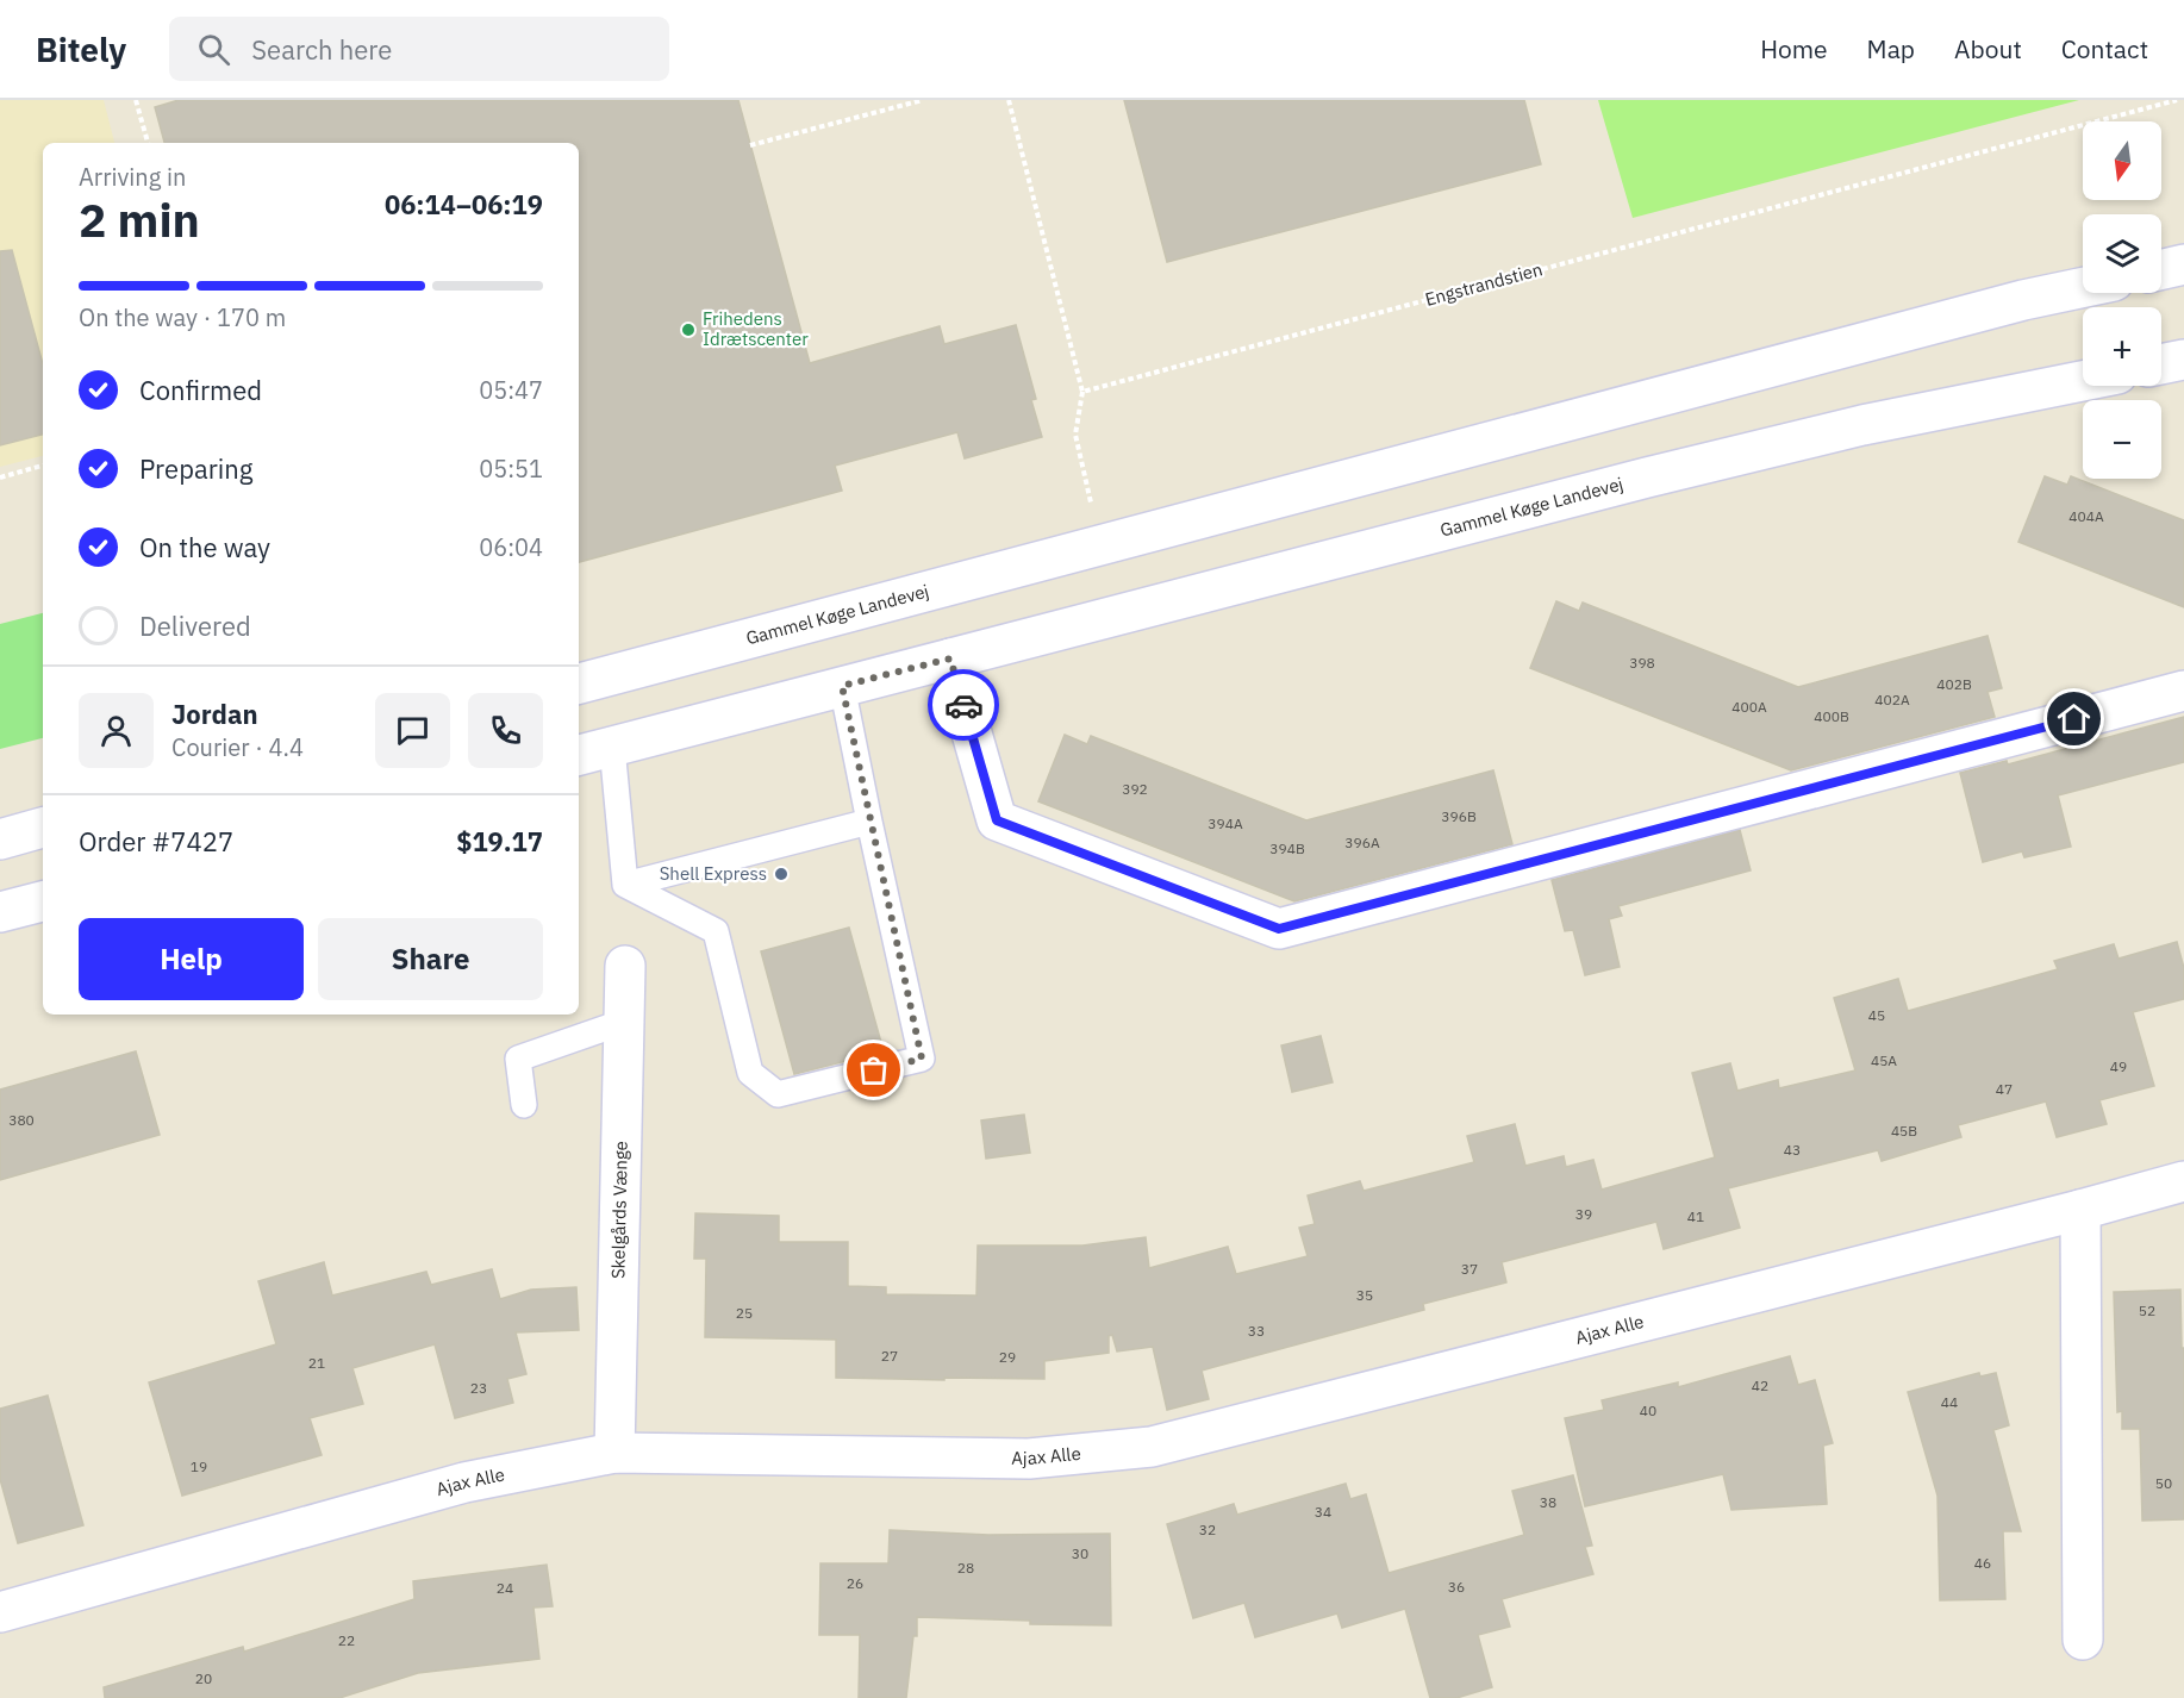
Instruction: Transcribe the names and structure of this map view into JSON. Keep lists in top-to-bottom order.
{
  "streets": {
    "street": ["Gammel Køge Landevej", "Skelgårds Vænge", "Ajax Alle"],
    "path": ["Engstrandstien"]
  },
  "crossings": [
    ["Skelgårds Vænge", "Ajax Alle"]
  ],
  "places": ["Frihedens Idrætscenter", "Shell Express"],
  "house_numbers": [
    "404A",
    "398",
    "402B",
    "402A",
    "400A",
    "400B",
    "392",
    "396B",
    "394A",
    "396A",
    "394B",
    "45",
    "45A",
    "49",
    "47",
    "380",
    "45B",
    "43",
    "39",
    "41",
    "37",
    "35",
    "52",
    "25",
    "33",
    "27",
    "29",
    "21",
    "42",
    "23",
    "44",
    "40",
    "19",
    "50",
    "38",
    "34",
    "32",
    "30",
    "46",
    "28",
    "26",
    "36",
    "24",
    "22",
    "20"
  ],
  "north": "bottom",
  "page": {
    "header": "Bitely",
    "search": "Search here",
    "nav": [
      "Home",
      "Map",
      "About",
      "Contact"
    ],
    "map_buttons": ["+", "−"],
    "heading": ["2 min", "Arriving in", "06:14–06:19"],
    "panel": [
      "Jordan",
      "Courier · 4.4",
      "Order #7427",
      "$19.17"
    ],
    "bar": "On the way · 170 m",
    "list": [
      ["Confirmed", "05:47"],
      ["Preparing", "05:51"],
      ["On the way", "06:04"],
      "Delivered"
    ],
    "buttons": ["Help", "Share"]
  }
}
